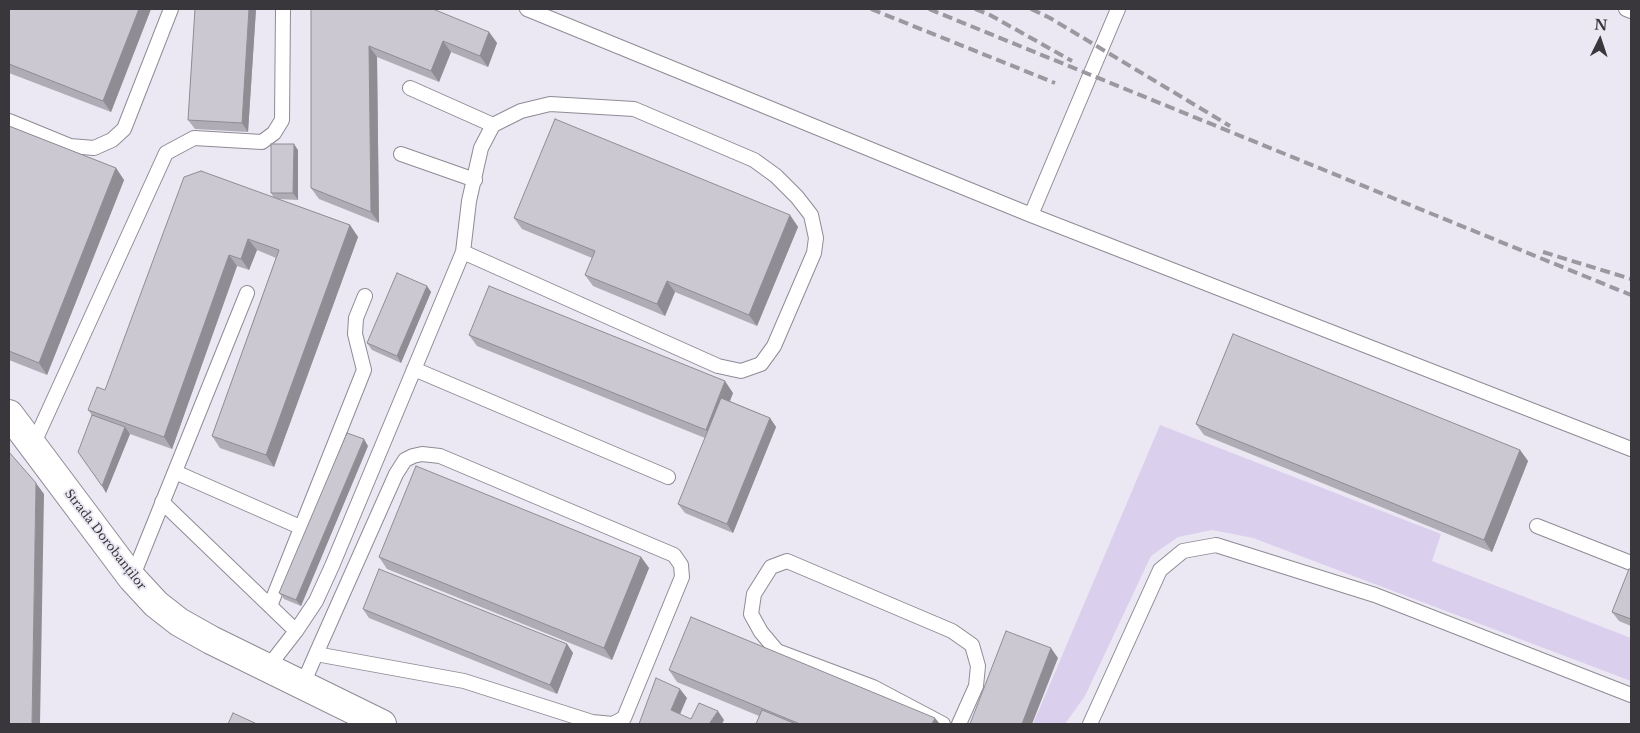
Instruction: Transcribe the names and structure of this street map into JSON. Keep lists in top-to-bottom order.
{
  "streets": {
    "street": ["Strada Dorobanților"]
  },
  "north": "top"
}
